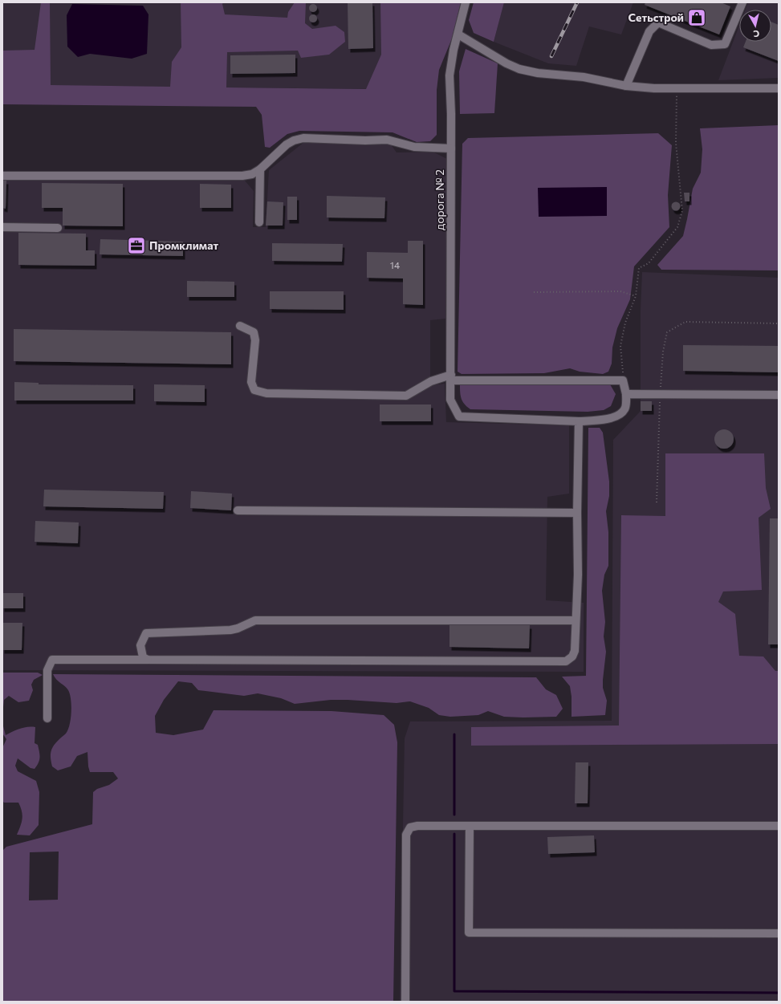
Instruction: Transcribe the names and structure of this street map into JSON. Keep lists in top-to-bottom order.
{
  "streets": {
    "street": ["дорога № 2"]
  },
  "places": {
    "shop": ["Сетьстрой"],
    "office": ["Промклимат"]
  },
  "house_numbers": ["14"],
  "north": "bottom"
}
